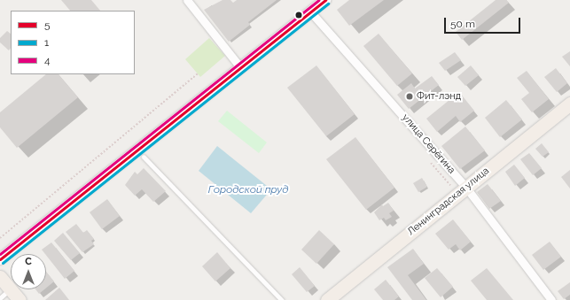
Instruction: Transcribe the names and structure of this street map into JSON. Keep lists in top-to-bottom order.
{
  "streets": {
    "main road": ["Ленинградская улица"],
    "street": ["улица Серёгина"]
  },
  "crossings": [
    ["улица Серёгина", "Ленинградская улица"]
  ],
  "water": ["Городской пруд"],
  "places": ["Фит-лэнд"],
  "lines": ["transit line 5", "transit line 4", "transit line 1"],
  "legend": ["5", "1", "4"],
  "scale_bar": "50 m",
  "north": "top"
}
